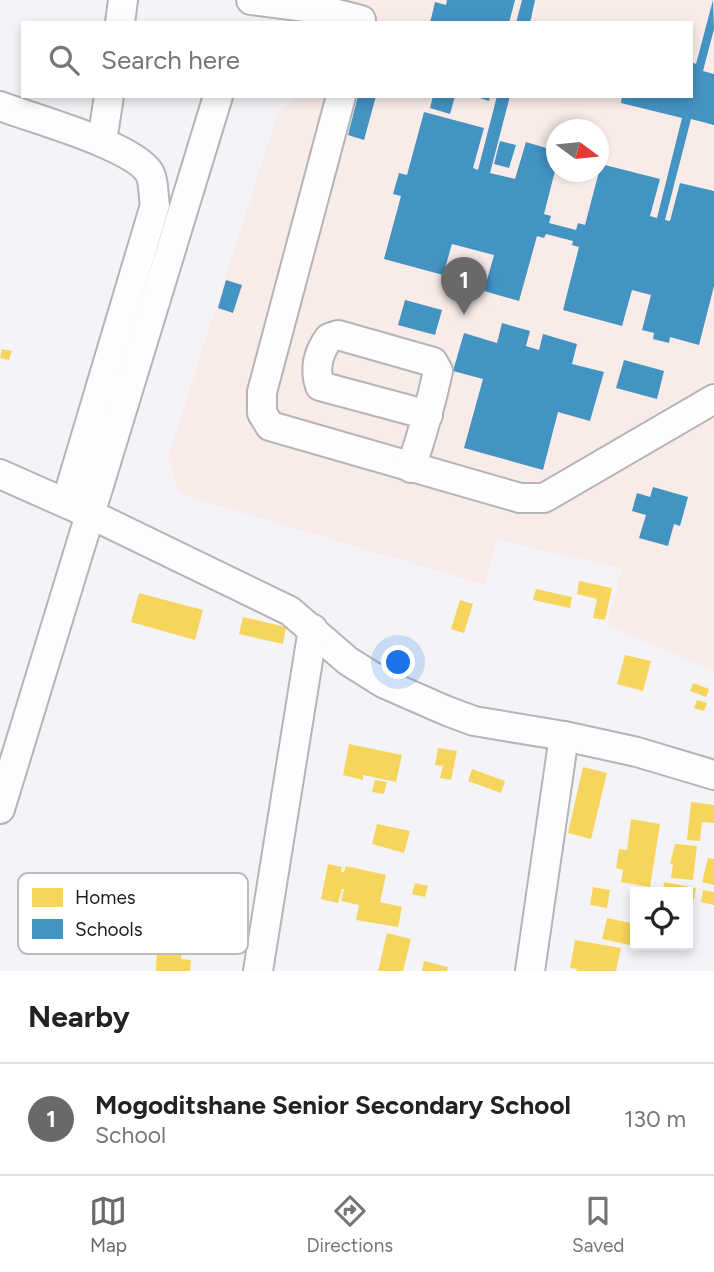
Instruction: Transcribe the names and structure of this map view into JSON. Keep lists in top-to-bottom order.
{
  "legend": ["Homes", "Schools"],
  "north": "right",
  "page": {
    "search": "Search here",
    "pins": "1",
    "heading": "Nearby",
    "list": [
      {
        "mark": "1",
        "name": "Mogoditshane Senior Secondary School",
        "note": "School",
        "value": "130 m"
      }
    ],
    "nav": ["Map", "Directions", "Saved"]
  }
}
